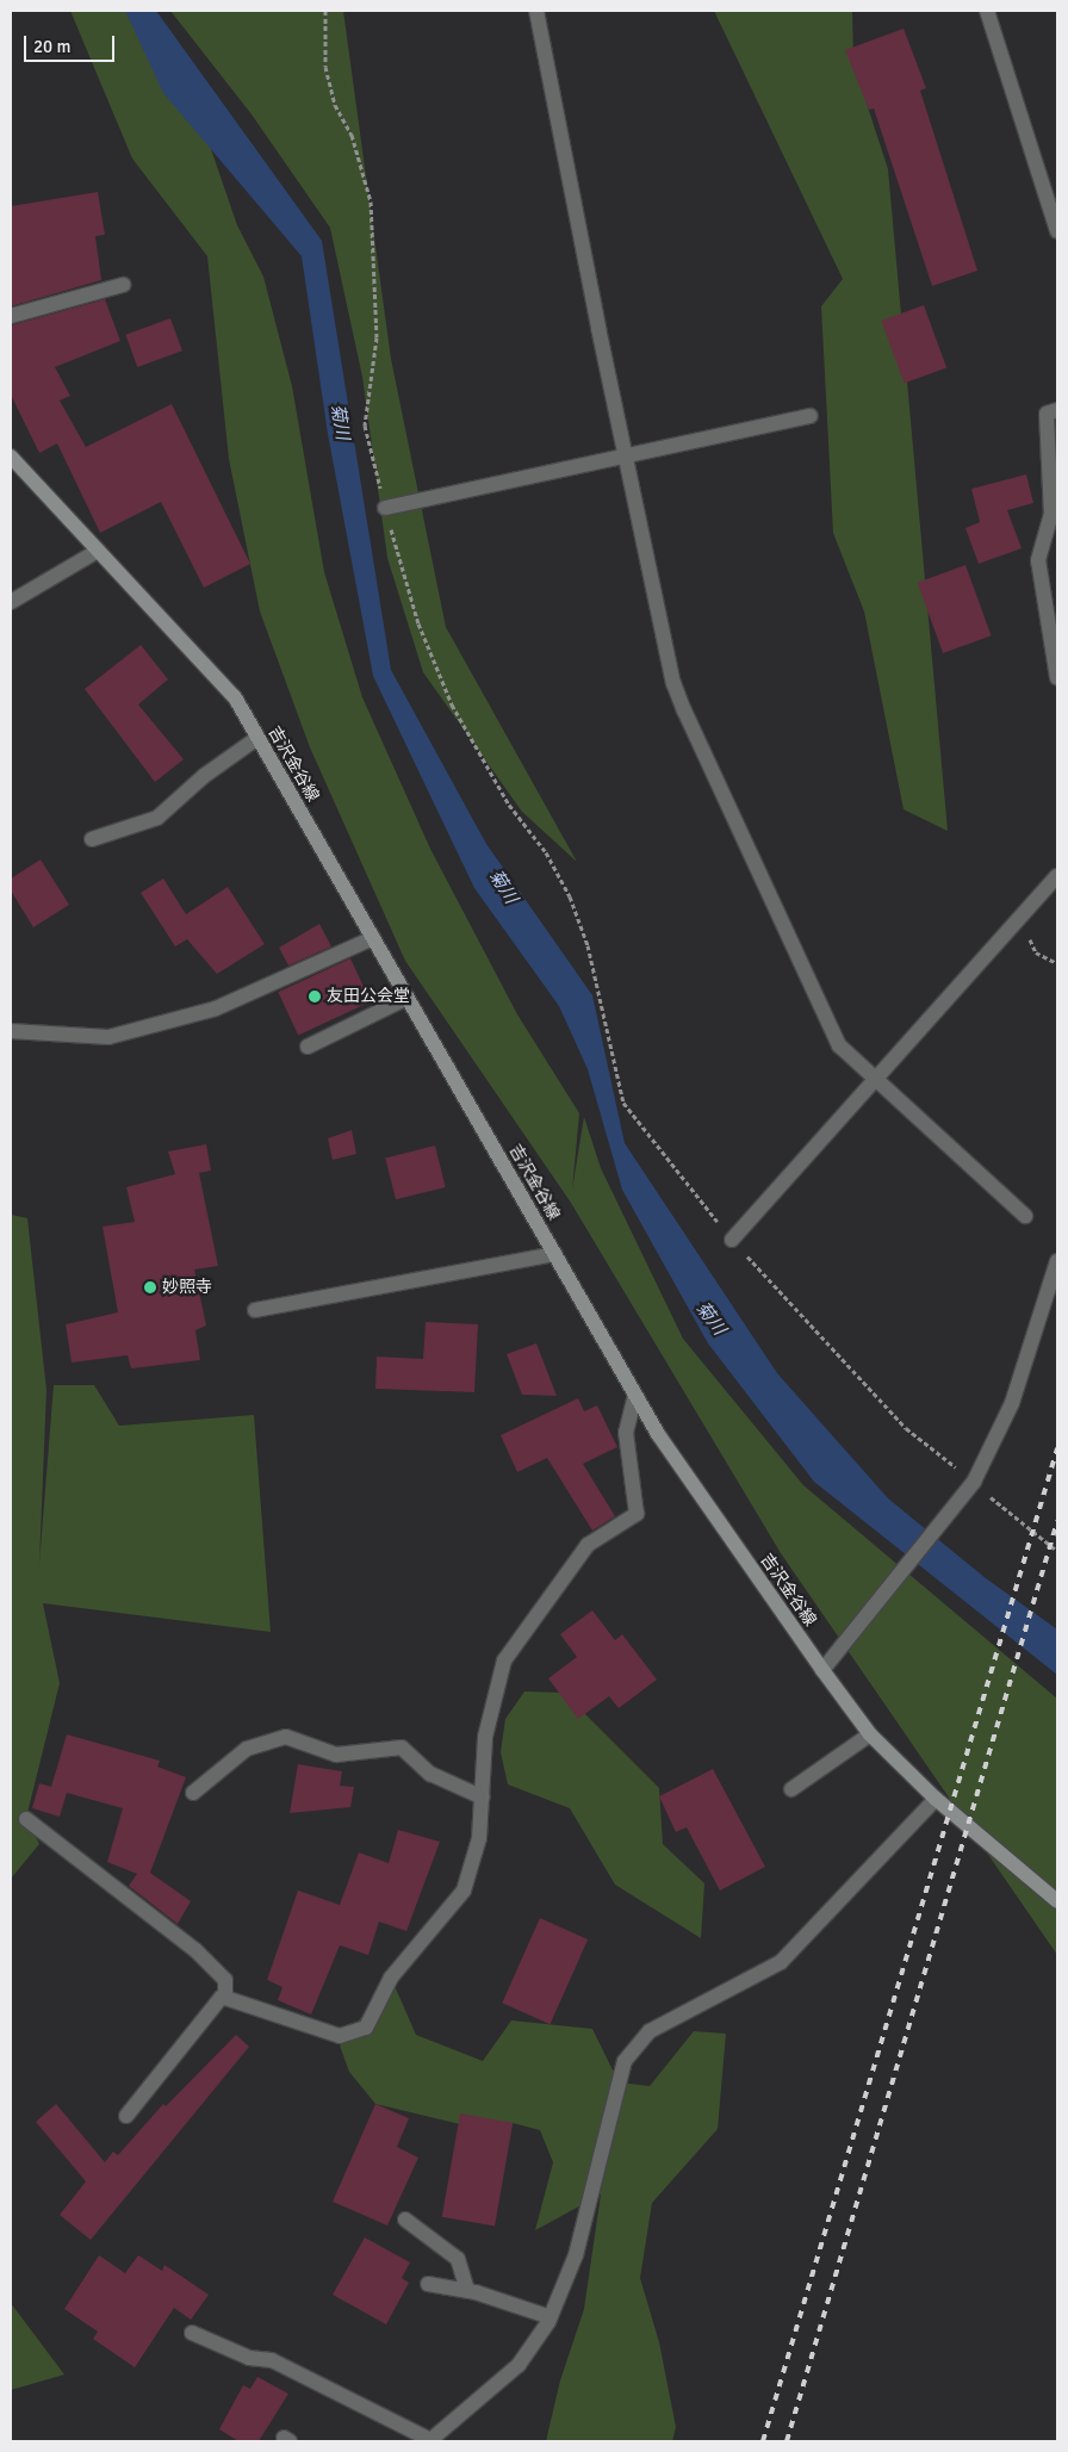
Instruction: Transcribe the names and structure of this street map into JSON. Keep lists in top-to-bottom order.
{
  "streets": {
    "main road": ["吉沢金谷線"]
  },
  "water": ["菊川"],
  "places": ["友田公会堂", "妙照寺"],
  "scale_bar": "20 m"
}
